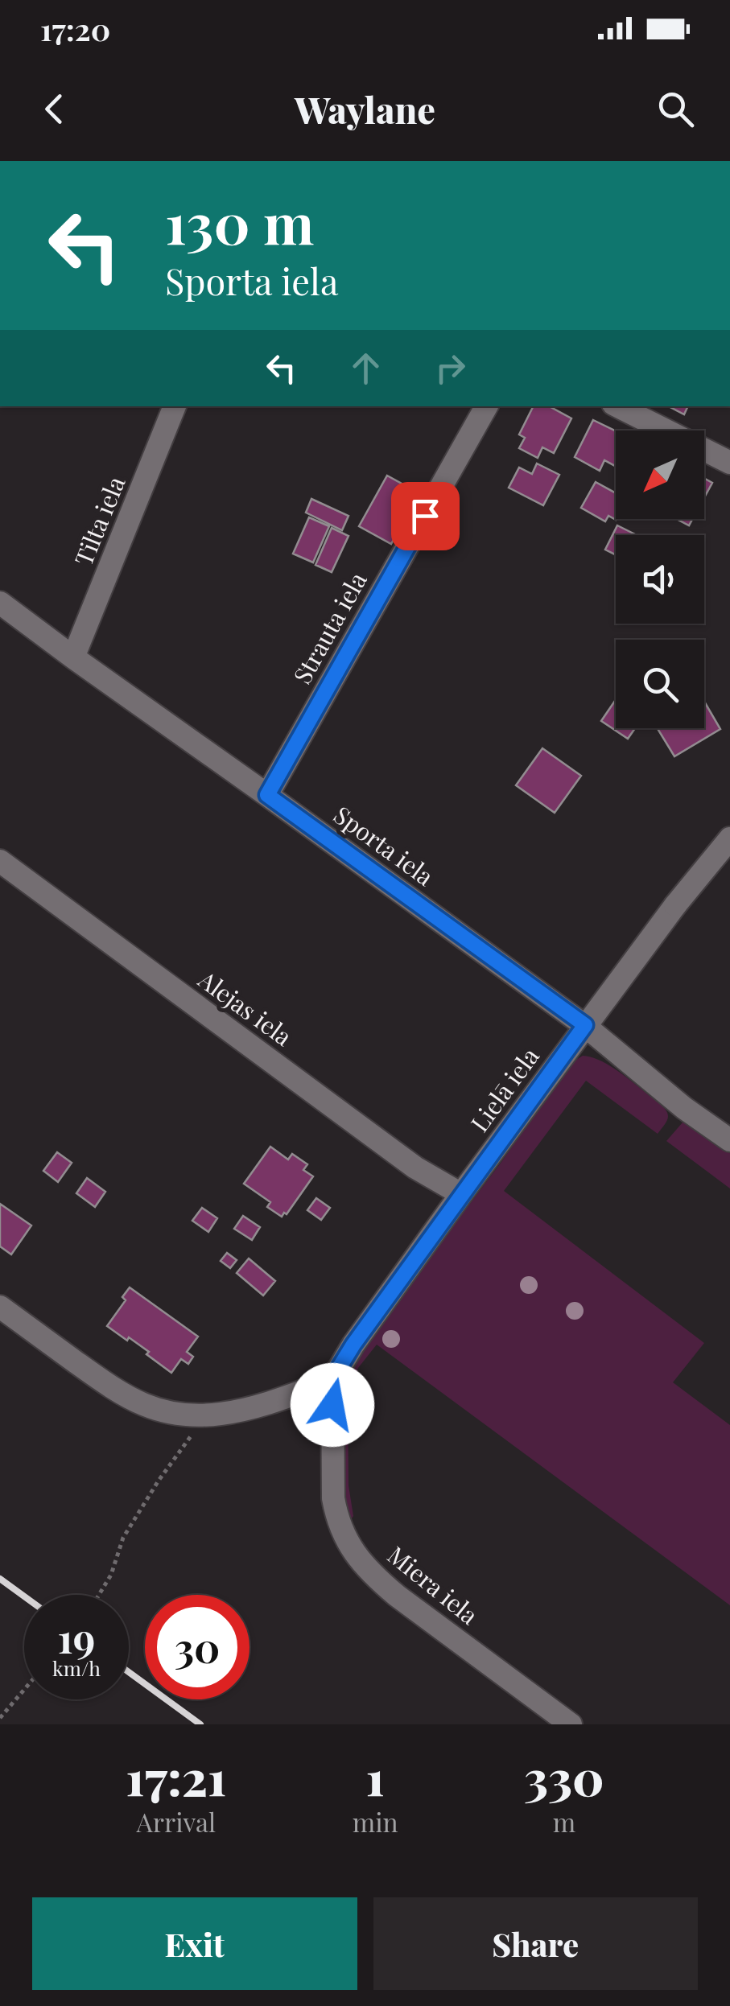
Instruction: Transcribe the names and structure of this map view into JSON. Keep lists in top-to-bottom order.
{
  "streets": {
    "street": [
      "Tilta iela",
      "Strauta iela",
      "Sporta iela",
      "Alejas iela",
      "Lielā iela",
      "Miera iela"
    ]
  },
  "crossings": [
    ["Tilta iela", "Sporta iela"],
    ["Strauta iela", "Sporta iela"],
    ["Sporta iela", "Lielā iela"],
    ["Alejas iela", "Lielā iela"],
    ["Lielā iela", "Miera iela"]
  ],
  "north": "bottom left",
  "page": {
    "status": "17:20",
    "header": "Waylane",
    "turn": ["130 m", "Sporta iela"],
    "speed": "19 km/h",
    "limit": "30",
    "eta": [
      "17:21",
      "Arrival",
      "1",
      "min",
      "330",
      "m"
    ],
    "buttons": ["Exit", "Share"]
  }
}
